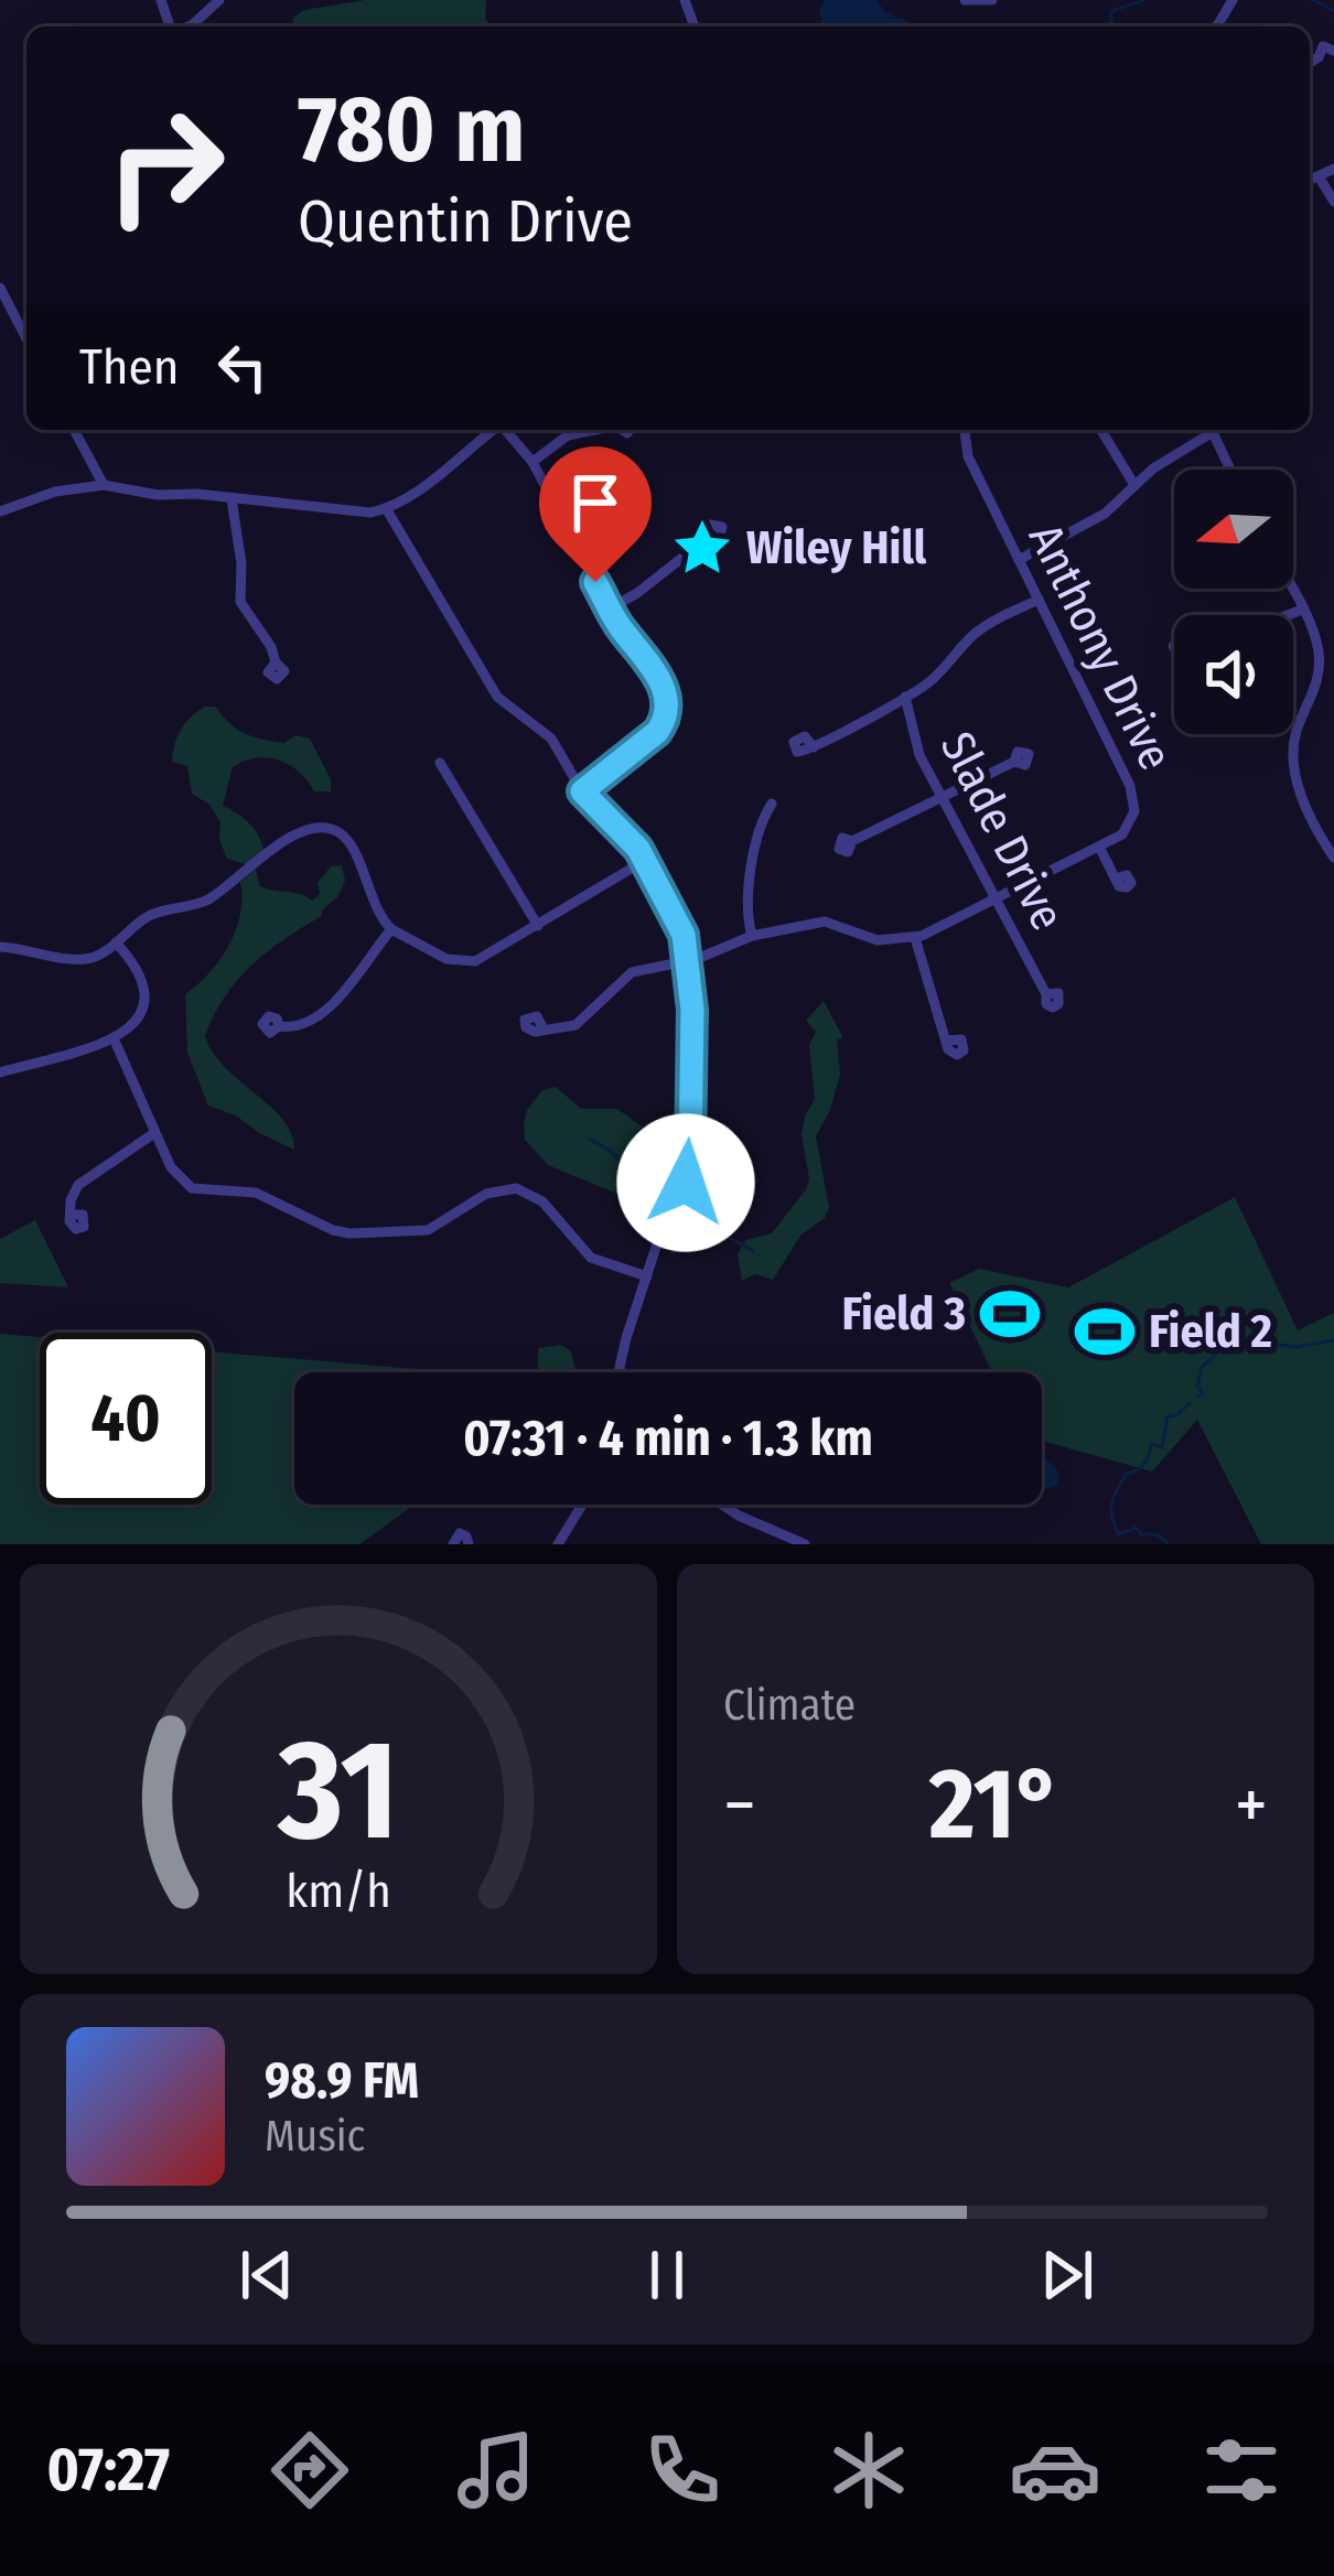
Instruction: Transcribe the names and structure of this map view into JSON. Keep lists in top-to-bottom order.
{
  "streets": {
    "street": ["Anthony Drive", "Slade Drive"]
  },
  "places": {
    "place": ["Wiley Hill"],
    "sports": ["Field 3", "Field 2"]
  },
  "north": "left",
  "page": {
    "turn": ["780 m", "Quentin Drive"],
    "then": "Then",
    "limit": "40",
    "trip": "07:31 · 4 min · 1.3 km",
    "tile": "Climate",
    "heat": ["−", "21°", "+"],
    "song": ["98.9 FM", "Music"],
    "tabs": "07:27",
    "gauge": ["31", "km/h"]
  }
}
